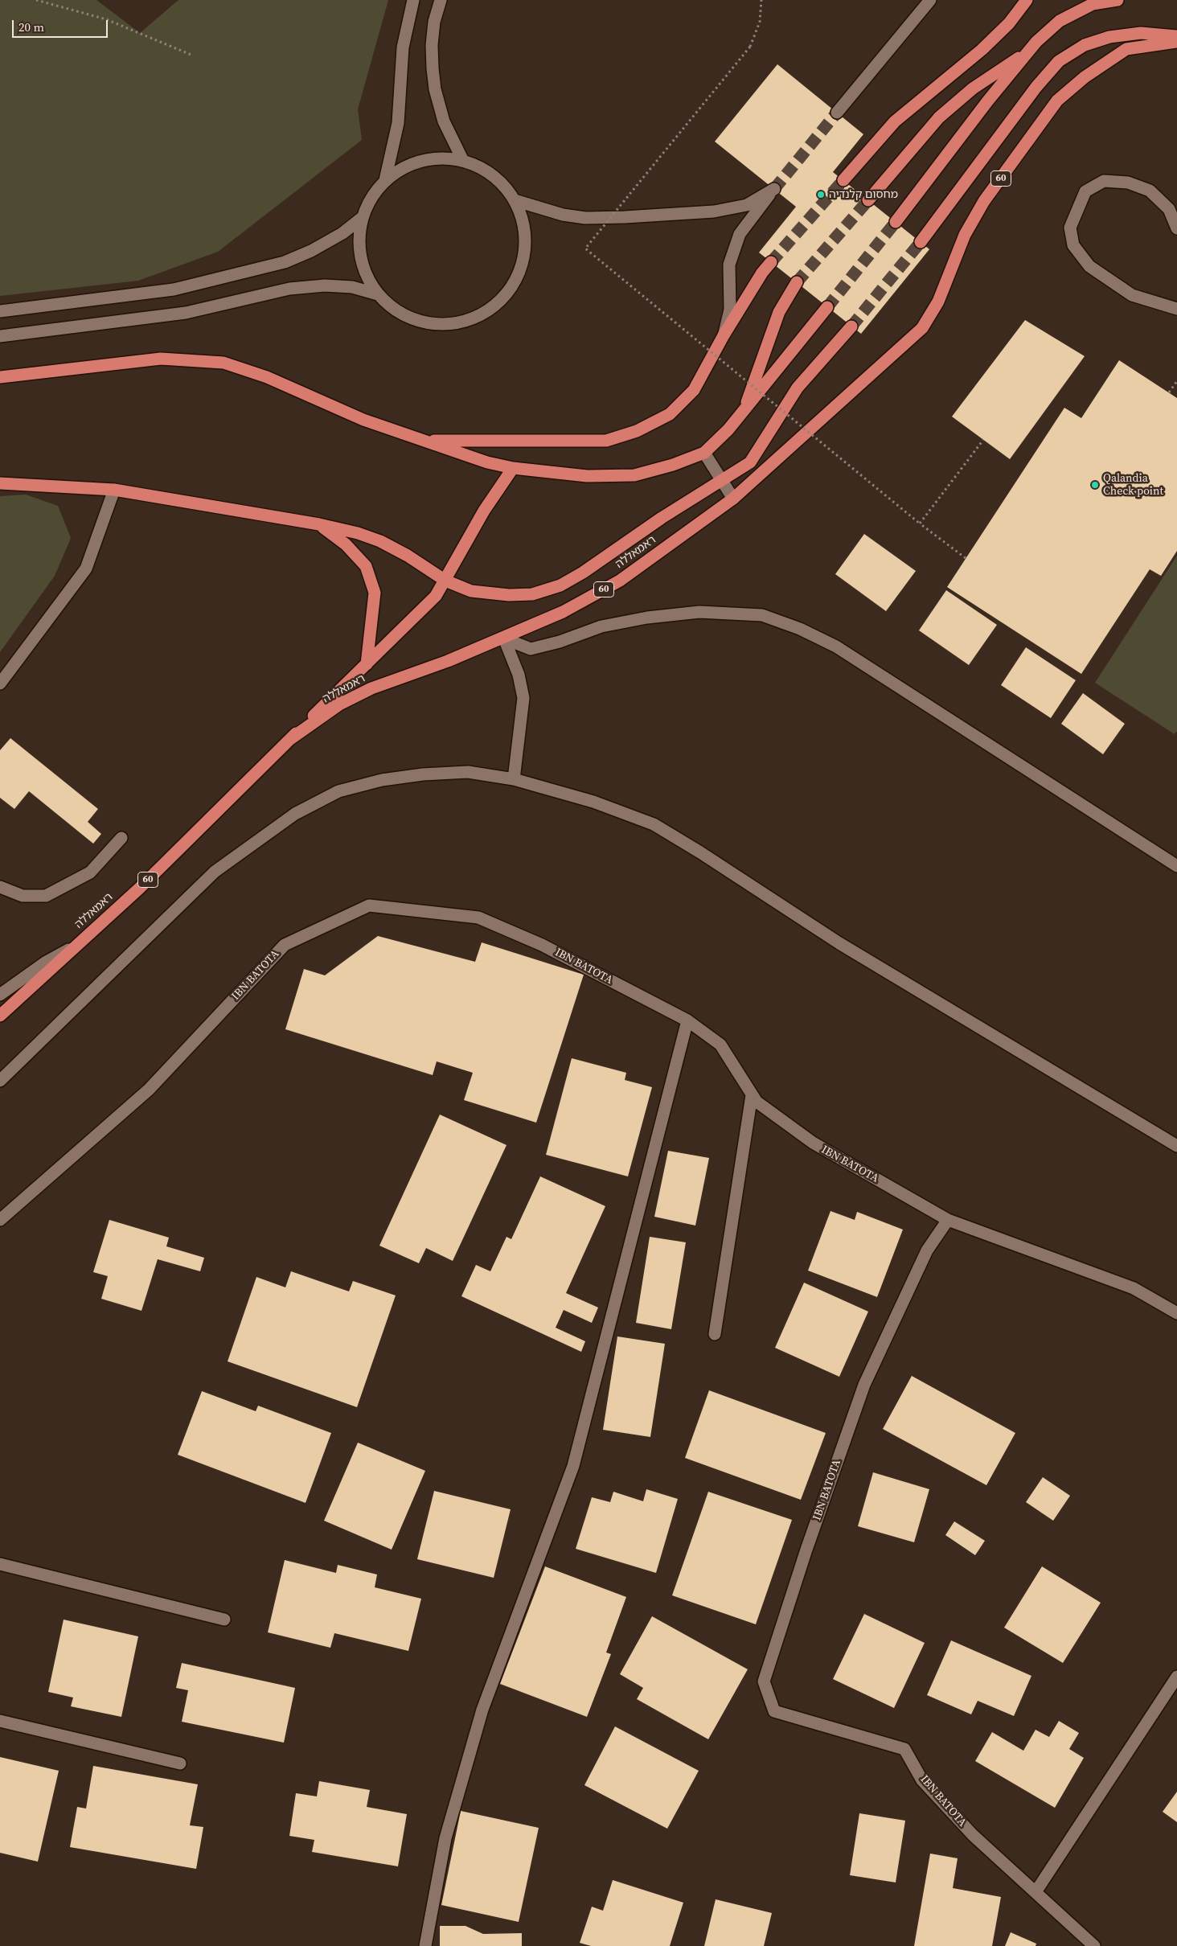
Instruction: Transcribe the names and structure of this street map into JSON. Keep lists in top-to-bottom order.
{
  "streets": {
    "highway": ["60", "ראמאללה"],
    "street": ["IBN BATOTA"]
  },
  "crossings": [
    ["60", "ראמאללה"]
  ],
  "places": ["מחסום קלנדיה", "Qalandia Check point"],
  "scale_bar": "20 m"
}
